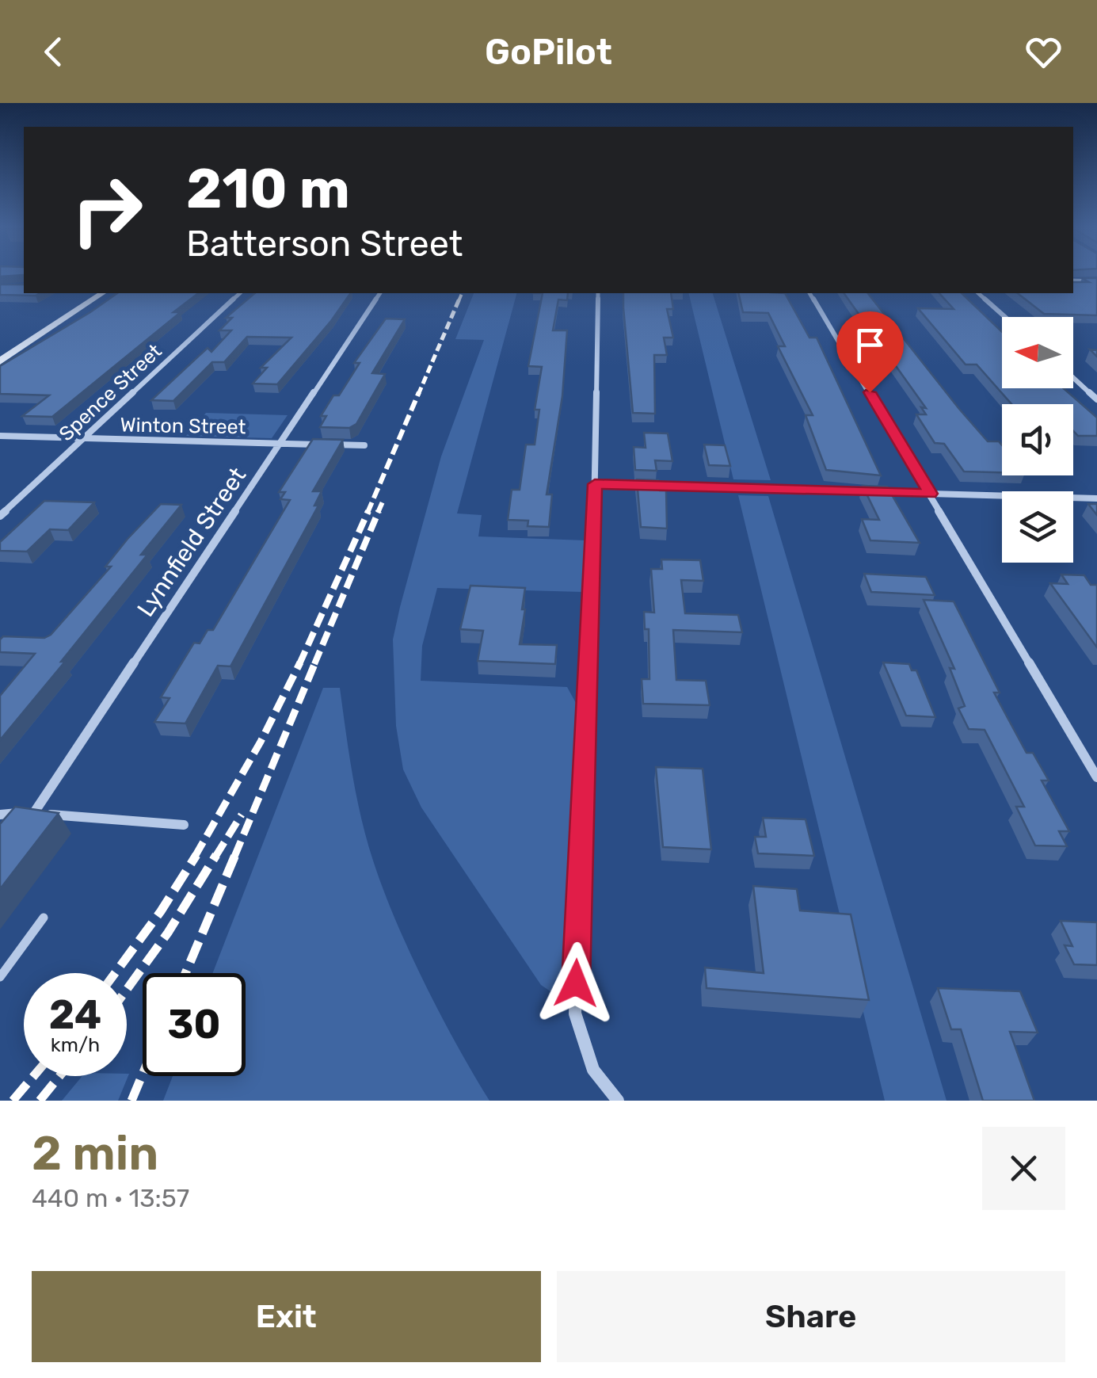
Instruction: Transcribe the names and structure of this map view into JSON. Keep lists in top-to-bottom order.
{
  "streets": {
    "street": ["Spence Street", "Winton Street", "Lynnfield Street"]
  },
  "crossings": [
    ["Spence Street", "Winton Street"],
    ["Winton Street", "Lynnfield Street"]
  ],
  "north": "left",
  "page": {
    "header": "GoPilot",
    "turn": ["210 m", "Batterson Street"],
    "speed": "24 km/h",
    "limit": "30",
    "heading": ["2 min", "440 m · 13:57"],
    "buttons": ["Exit", "Share"]
  }
}
